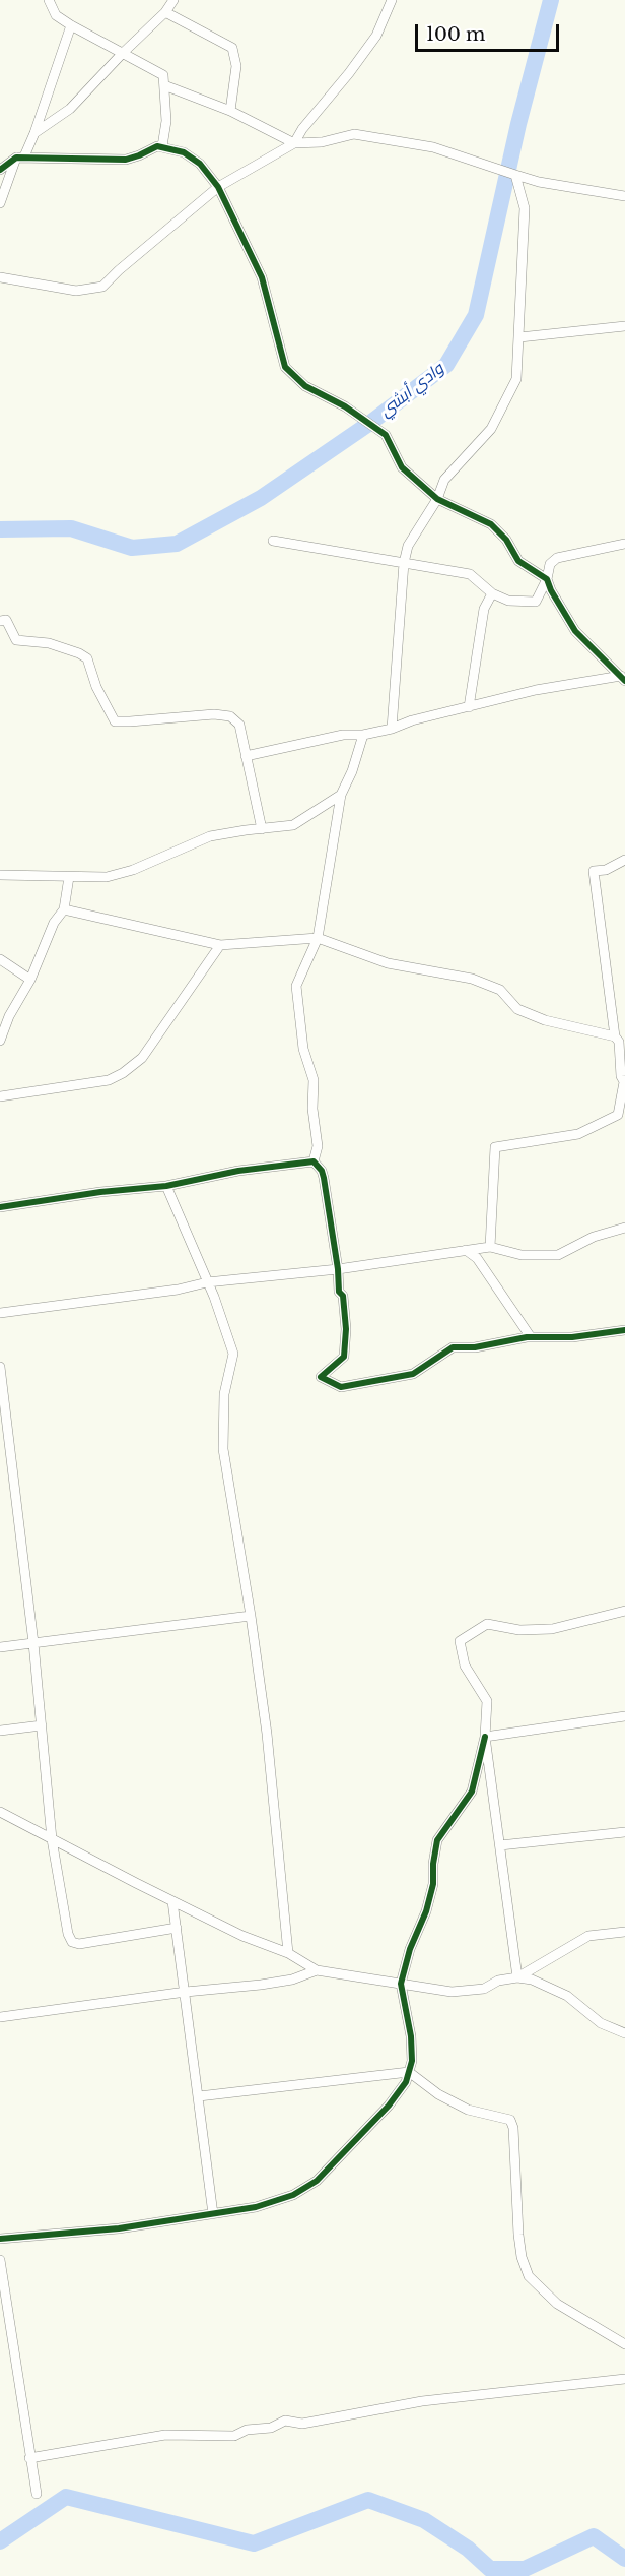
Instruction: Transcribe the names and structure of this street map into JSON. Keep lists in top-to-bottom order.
{
  "water": ["وادي أبشي"],
  "scale_bar": "100 m"
}
